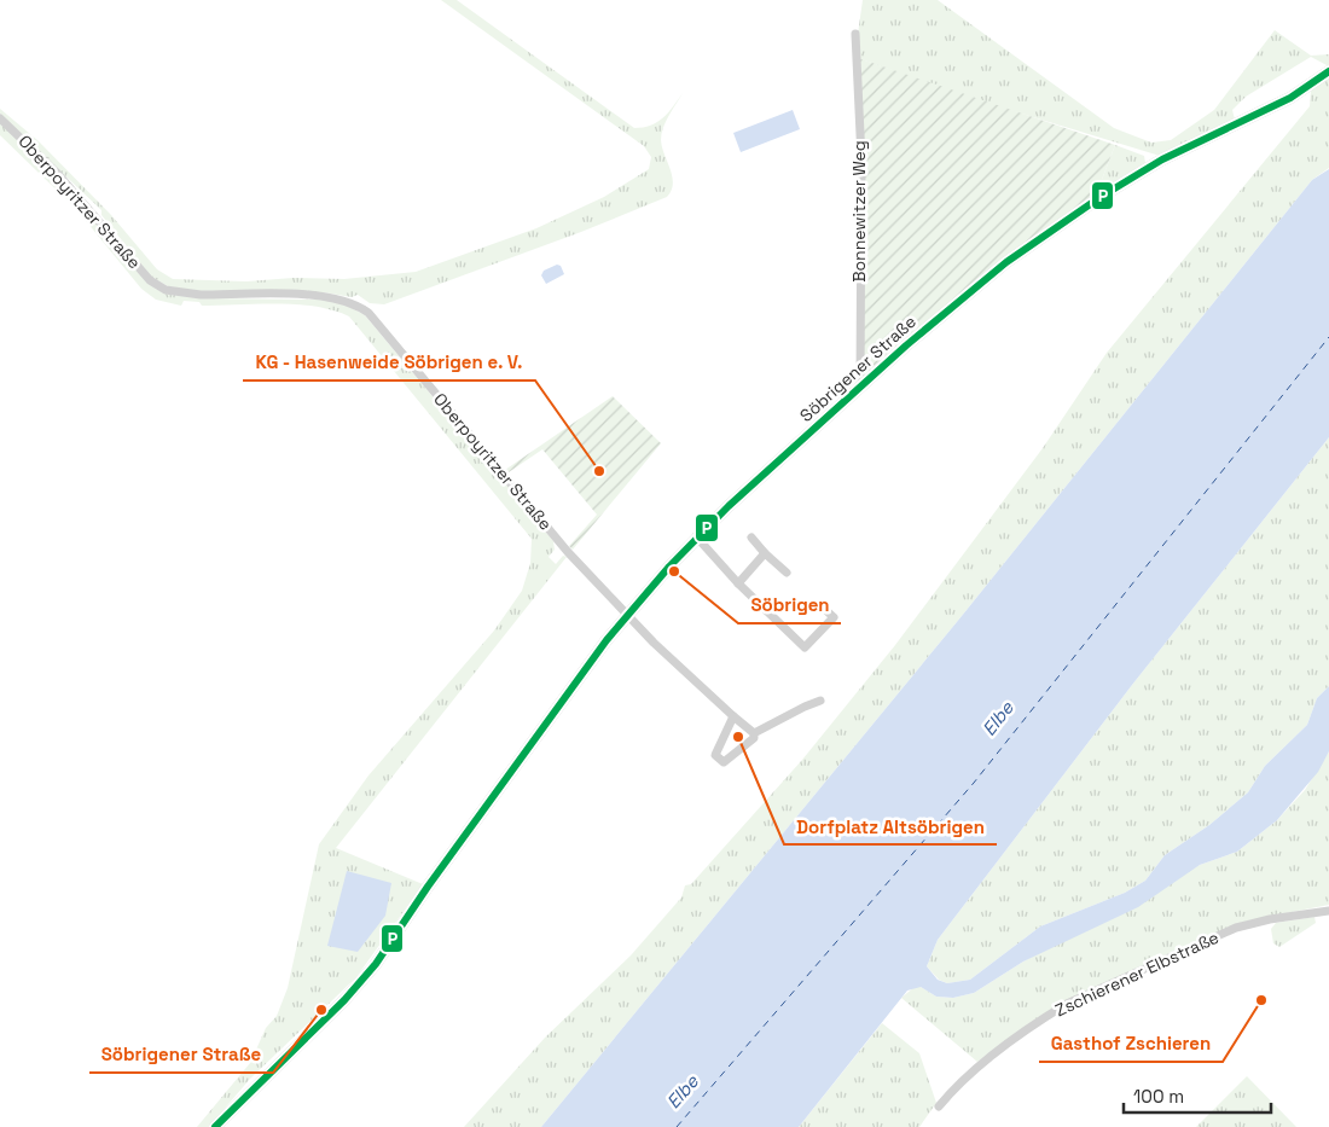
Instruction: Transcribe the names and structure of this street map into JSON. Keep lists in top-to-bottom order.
{
  "streets": {
    "street": [
      "Oberpoyritzer Straße",
      "Bonnewitzer Weg",
      "Söbrigener Straße",
      "Zschierener Elbstraße"
    ]
  },
  "crossings": [
    ["Oberpoyritzer Straße", "Söbrigener Straße"],
    ["Bonnewitzer Weg", "Söbrigener Straße"]
  ],
  "water": ["Elbe"],
  "places": [
    "KG - Hasenweide Söbrigen e. V.",
    "Söbrigen",
    "Dorfplatz Altsöbrigen",
    "Gasthof Zschieren",
    "Söbrigener Straße"
  ],
  "lines": ["transit line P"],
  "scale_bar": "100 m"
}
